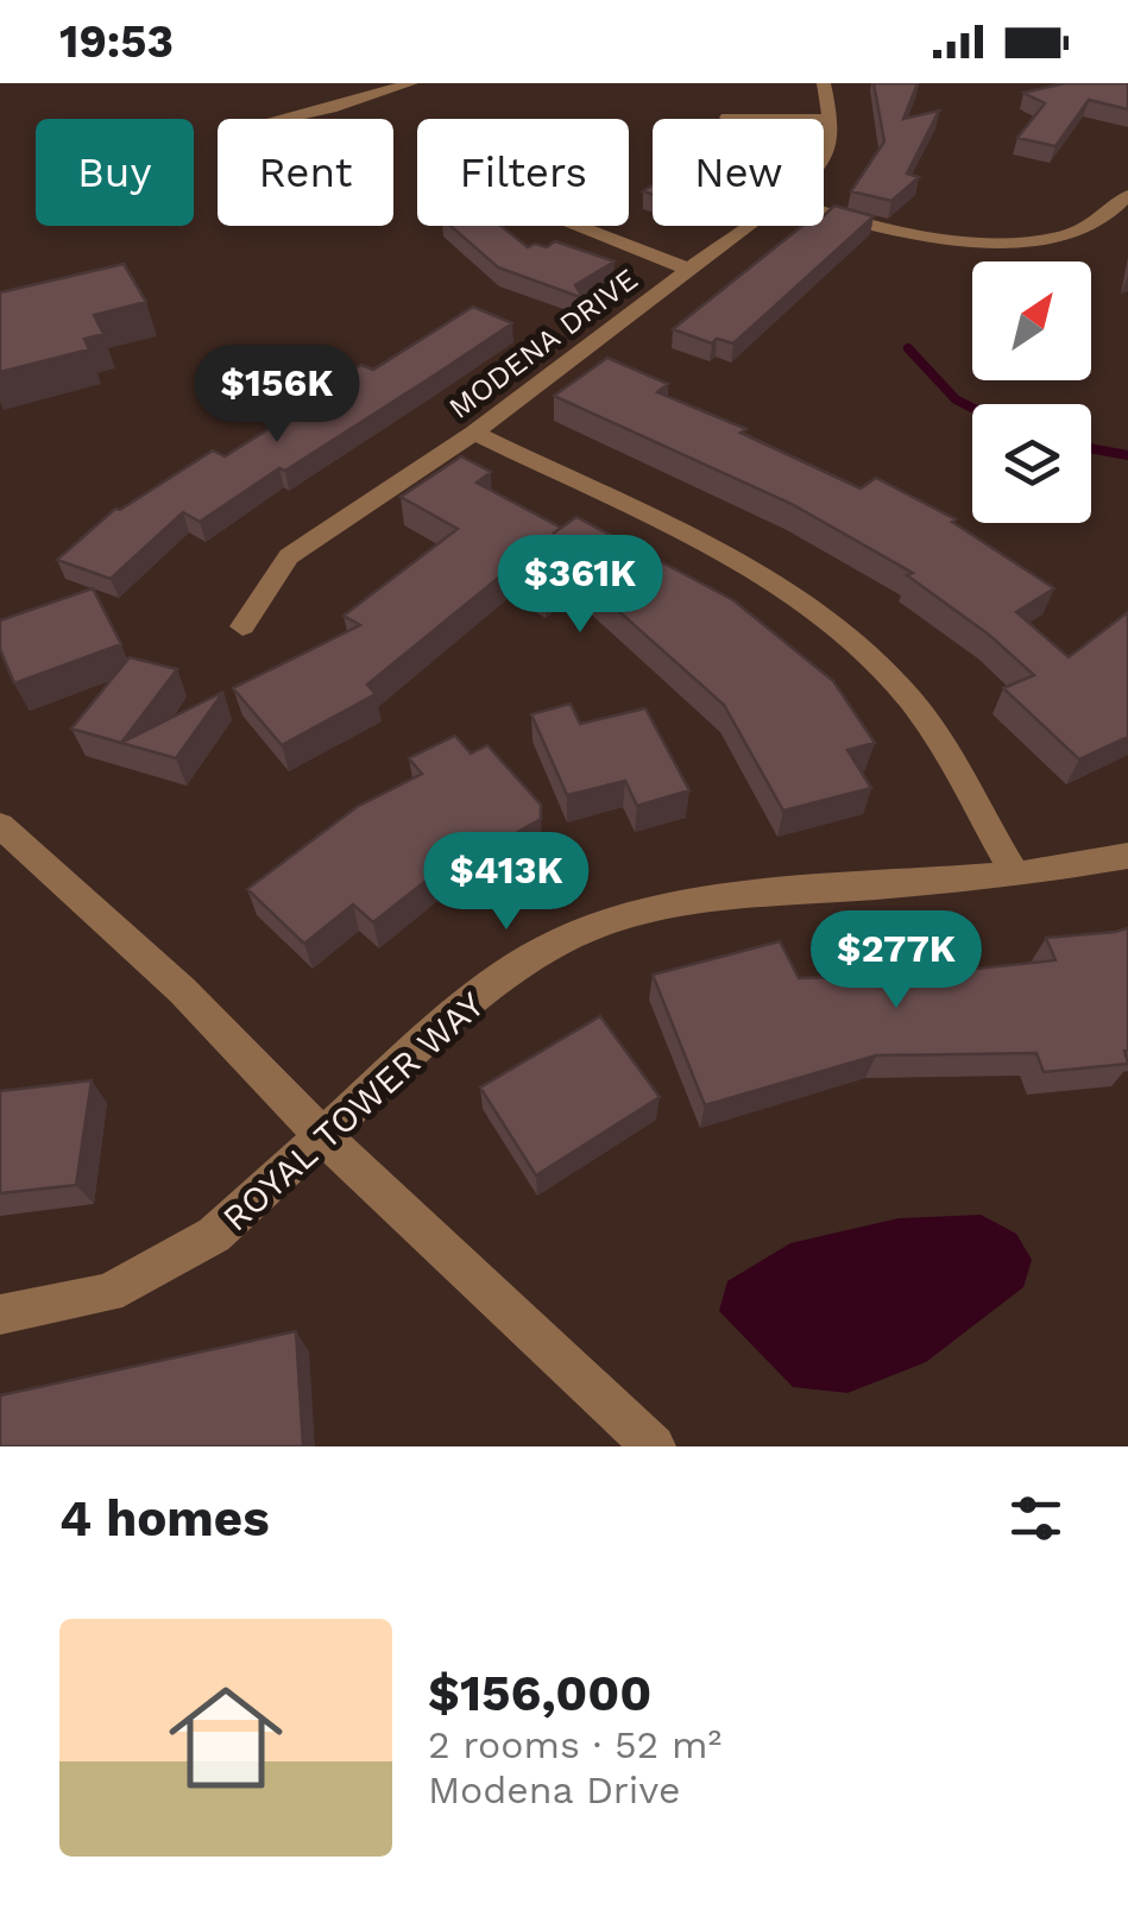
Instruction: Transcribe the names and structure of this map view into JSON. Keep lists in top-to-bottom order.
{
  "streets": {
    "street": ["MODENA DRIVE", "ROYAL TOWER WAY"]
  },
  "north": "top right",
  "page": {
    "status": "19:53",
    "chip": [
      "Buy",
      "Rent",
      "Filters",
      "New"
    ],
    "price": [
      "$156K",
      "$361K",
      "$413K",
      "$277K"
    ],
    "heading": "4 homes",
    "list": [
      {
        "name": "$156,000",
        "note": "2 rooms · 52 m² · Modena Drive"
      }
    ]
  }
}
